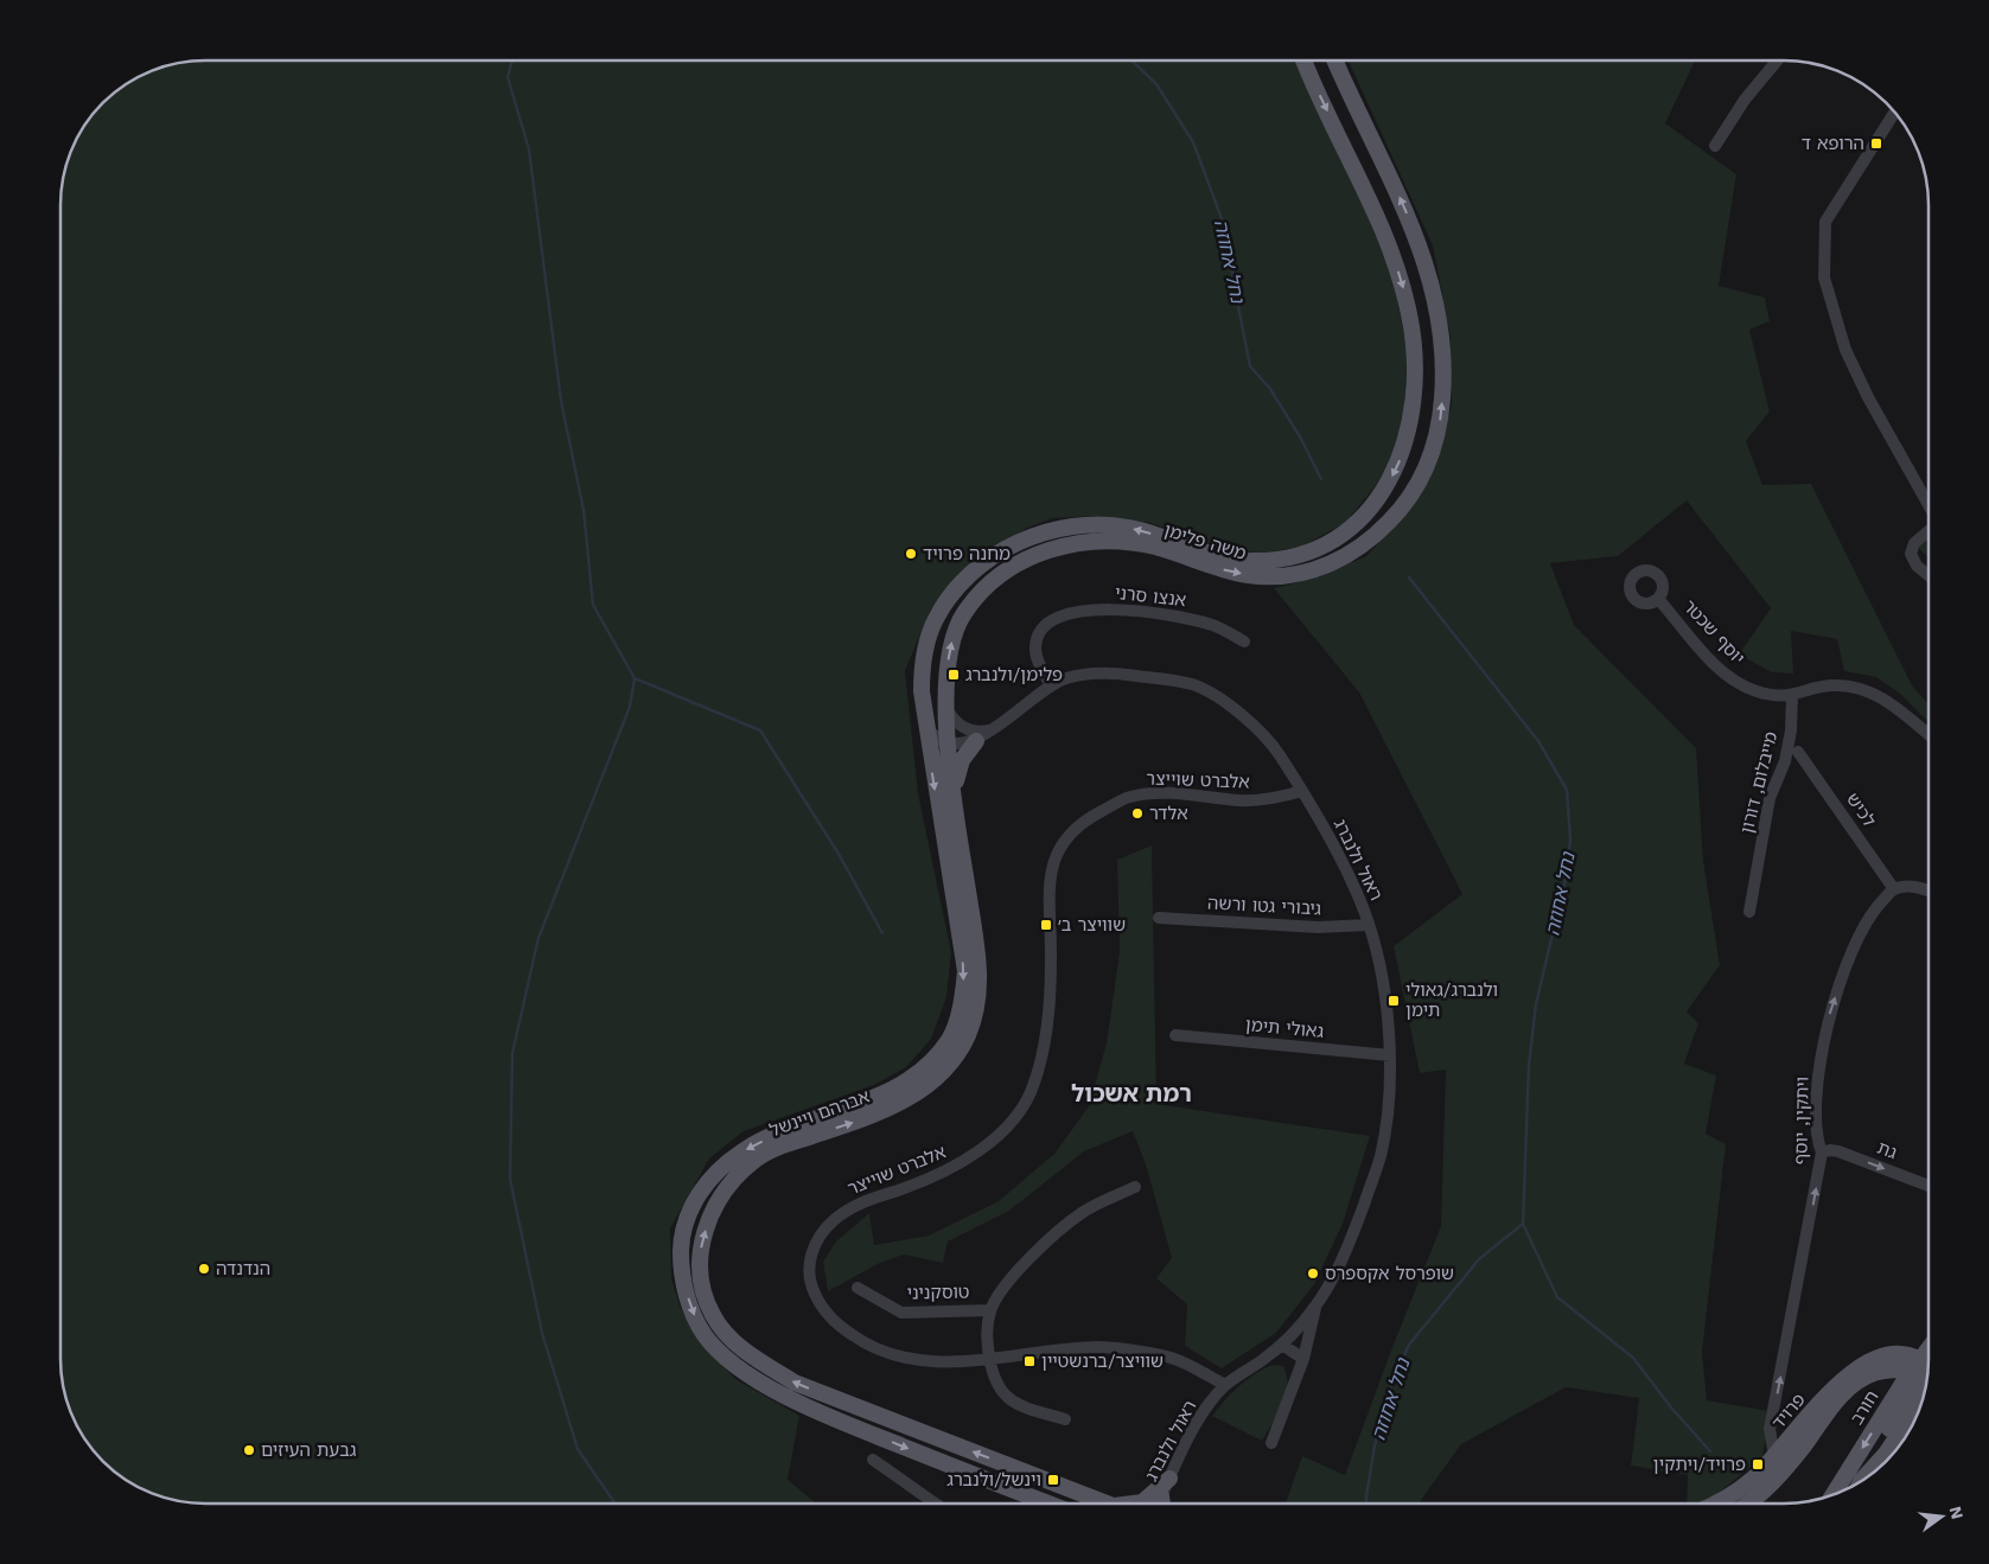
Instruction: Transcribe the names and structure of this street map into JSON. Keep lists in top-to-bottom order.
{
  "streets": {
    "main road": [
      "משה פלימן",
      "אברהם ויינשל",
      "חורב",
      "פרויד"
    ],
    "street": [
      "אנצו סרני",
      "יוסף שכטר",
      "אלברט שוייצר",
      "מייבלום, דורון",
      "לכיש",
      "ראול ולנברג",
      "גיבורי גטו ורשה",
      "גאולי תימן",
      "ויתקין, יוסף",
      "גת",
      "טוסקניני"
    ]
  },
  "crossings": [
    ["משה פלימן", "אברהם ויינשל"],
    ["אנצו סרני", "ראול ולנברג"],
    ["יוסף שכטר", "מייבלום, דורון"],
    ["אלברט שוייצר", "ראול ולנברג"],
    ["לכיש", "ויתקין, יוסף"],
    ["ראול ולנברג", "גיבורי גטו ורשה"],
    ["ראול ולנברג", "גאולי תימן"],
    ["ויתקין, יוסף", "גת"],
    ["ויתקין, יוסף", "פרויד"],
    ["חורב", "פרויד"]
  ],
  "one_way": ["ויתקין, יוסף", "גת"],
  "districts": ["רמת אשכול"],
  "water": ["נחל אחוזה"],
  "places": {
    "transit": [
      "הרופא ד",
      "פלימן/ולנברג",
      "שוויצר ב׳",
      "ולנברג/גאולי תימן",
      "שוויצר/ברנשטיין",
      "פרויד/ויתקין",
      "וינשל/ולנברג"
    ],
    "other": [
      "מחנה פרויד",
      "אלדר",
      "הנדנדה",
      "שופרסל אקספרס",
      "גבעת העיזים"
    ]
  },
  "north": "right"
}
